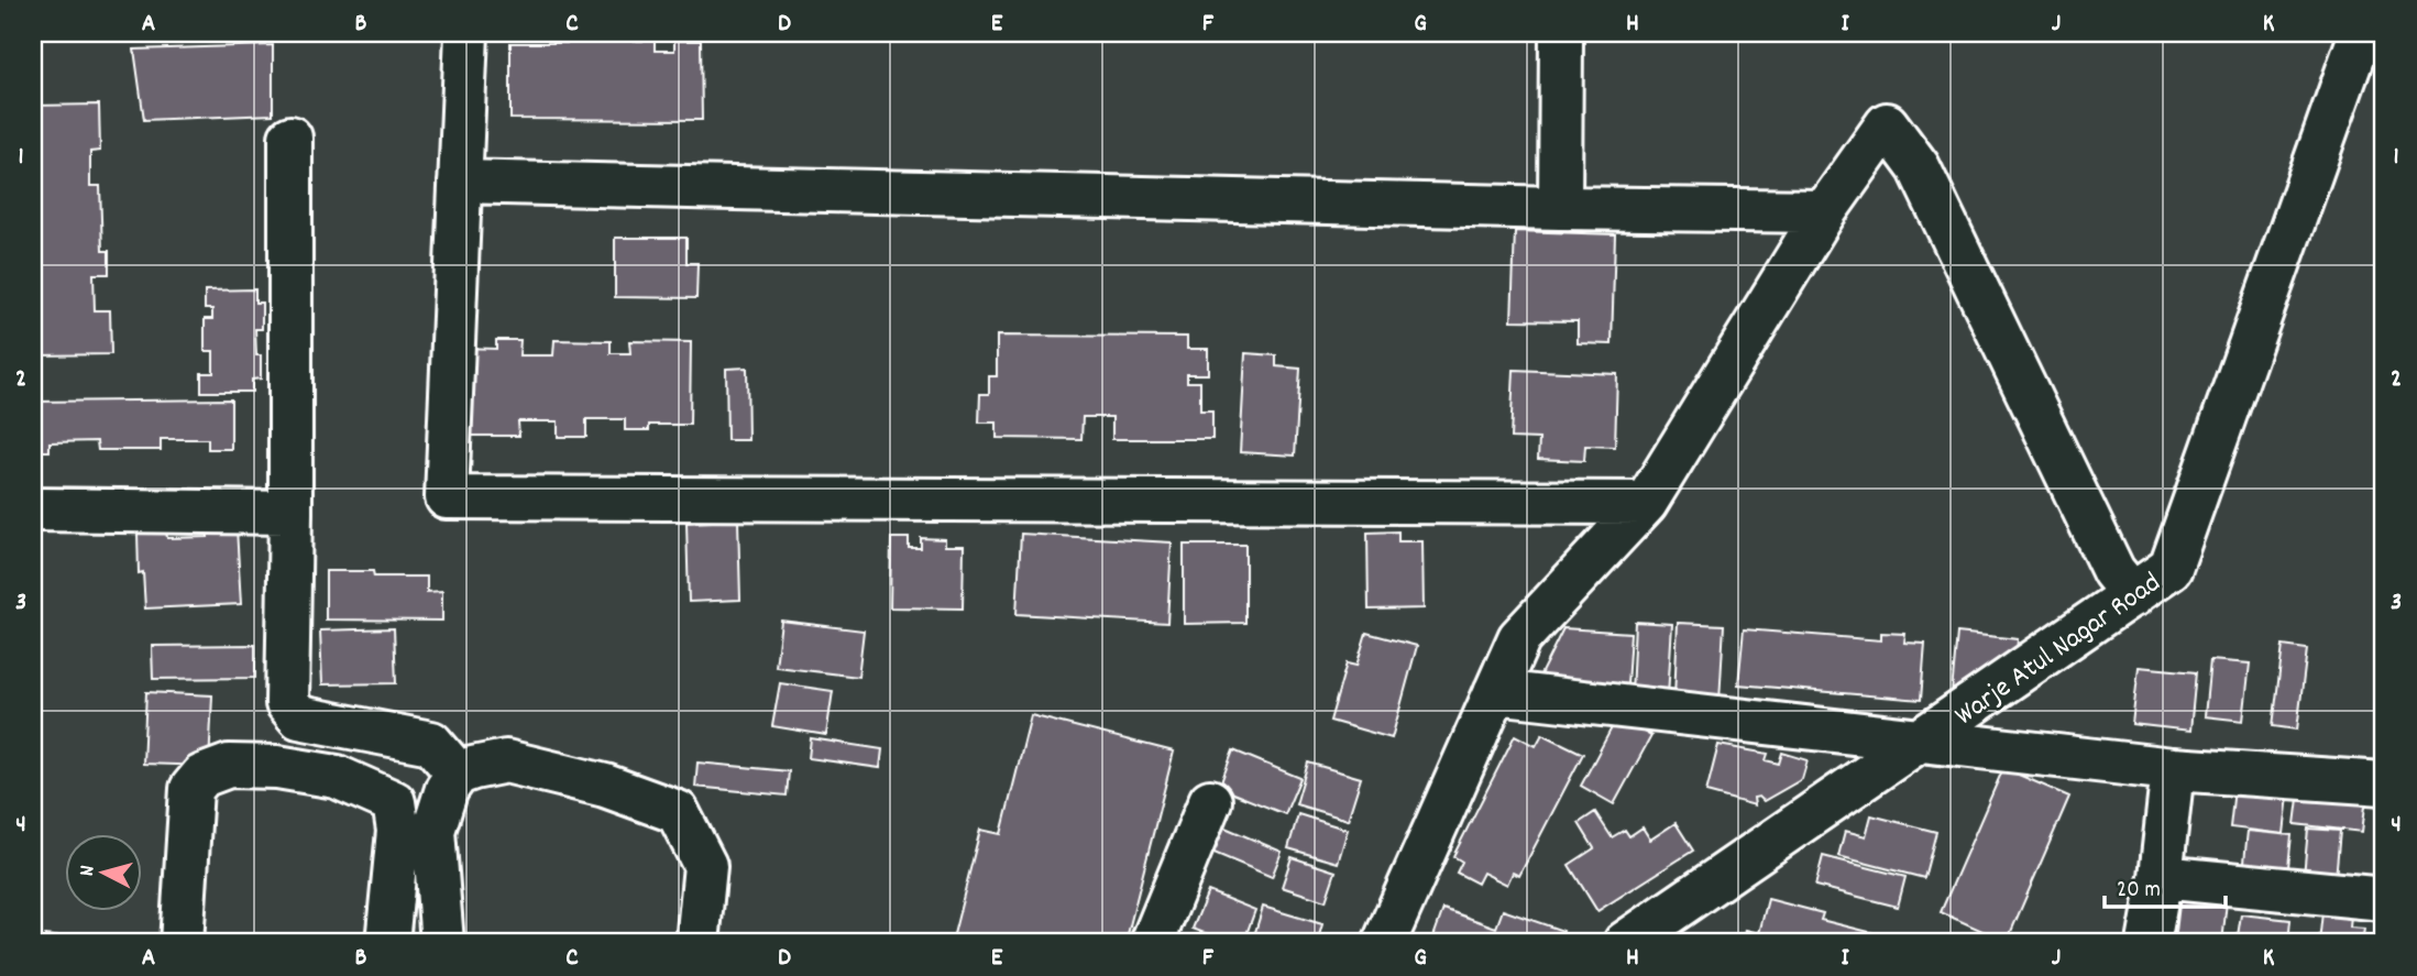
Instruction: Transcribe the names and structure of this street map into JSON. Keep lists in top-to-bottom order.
{
  "streets": {
    "street": ["Warje Atul Nagar Road"]
  },
  "scale_bar": "20 m",
  "north": "left",
  "grid": {
    "columns": [
      "A",
      "B",
      "C",
      "D",
      "E",
      "F",
      "G",
      "H",
      "I",
      "J",
      "K"
    ],
    "rows": [
      "1",
      "2",
      "3",
      "4"
    ]
  }
}
